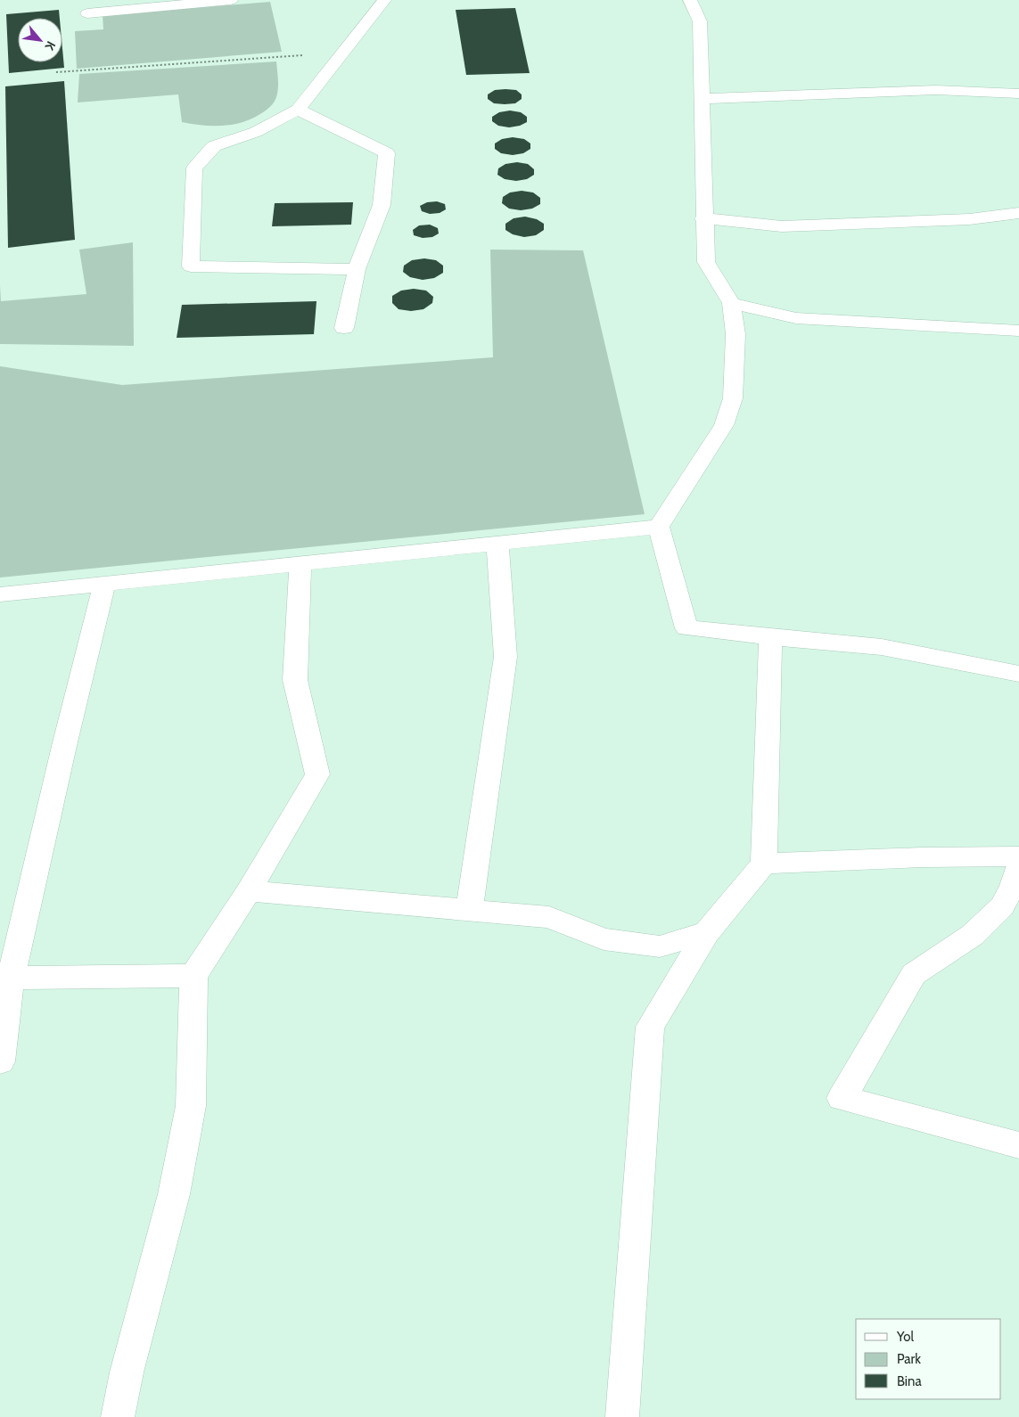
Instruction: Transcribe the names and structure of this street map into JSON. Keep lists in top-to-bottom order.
{
  "legend": ["Yol", "Park", "Bina"],
  "north": "bottom right"
}
